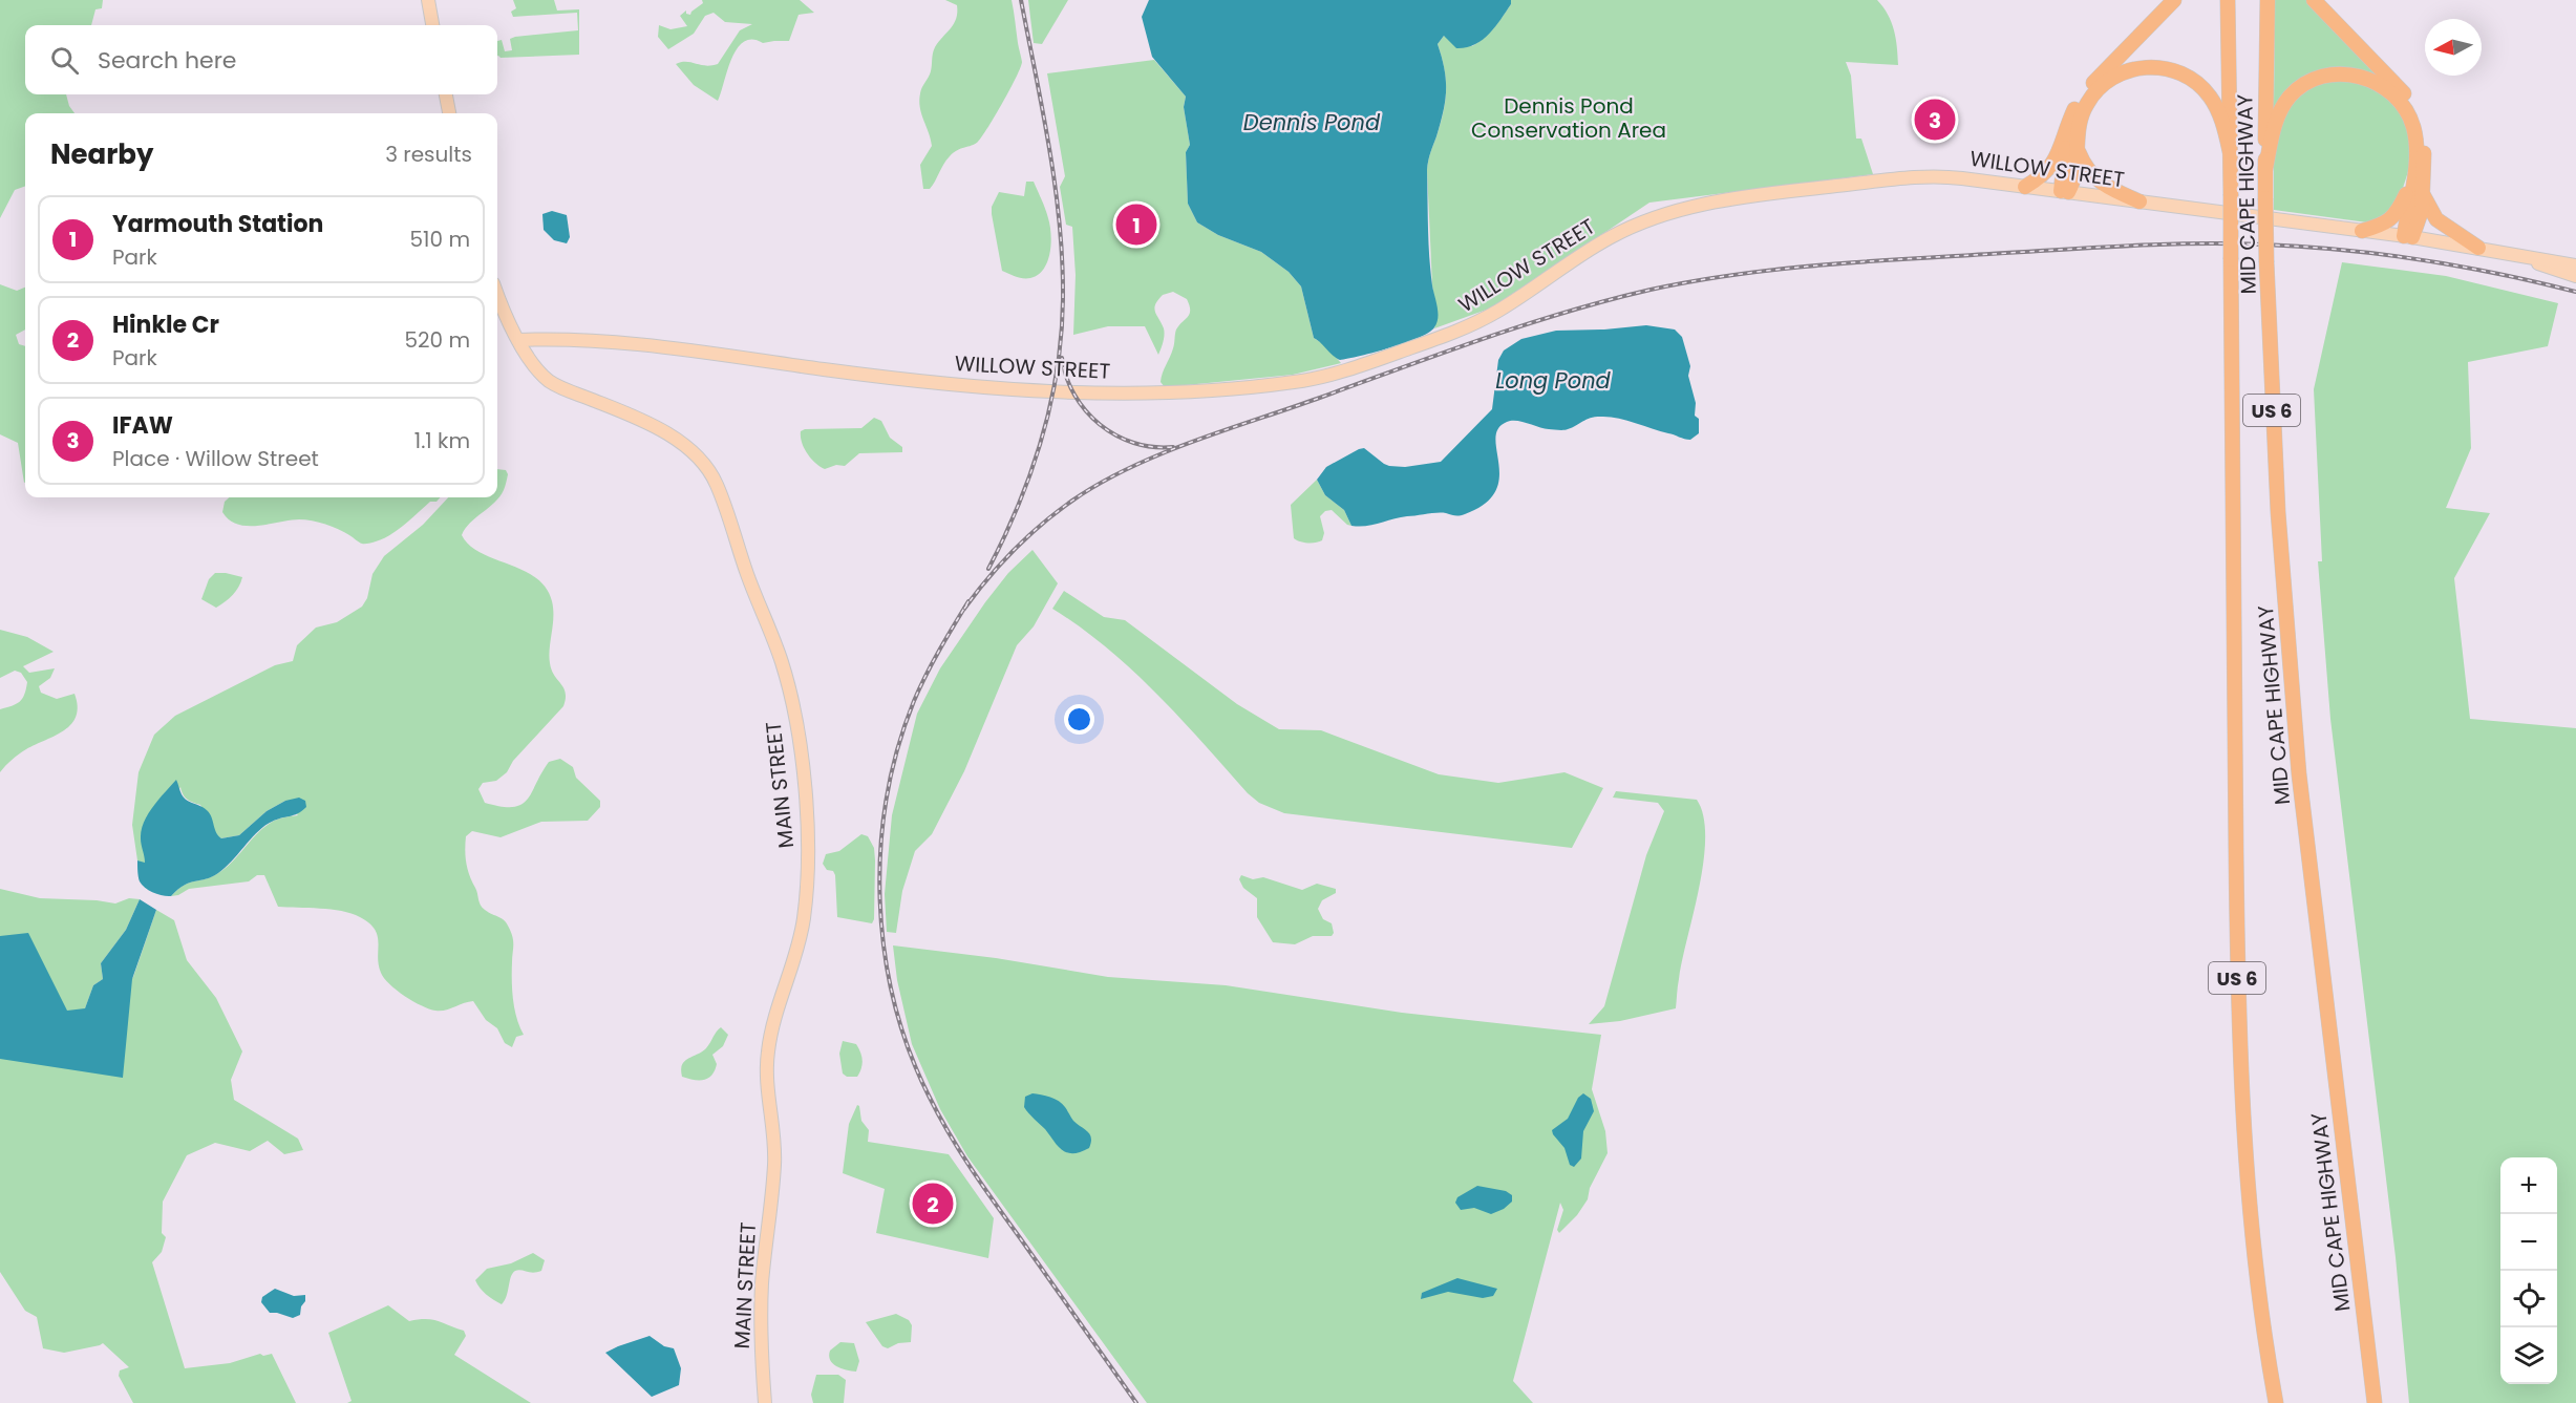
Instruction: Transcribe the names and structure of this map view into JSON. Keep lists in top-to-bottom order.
{
  "streets": {
    "highway": ["MID CAPE HIGHWAY", "US 6"],
    "main road": ["WILLOW STREET", "MAIN STREET"]
  },
  "crossings": [
    ["WILLOW STREET", "MAIN STREET"]
  ],
  "water": ["Dennis Pond", "Long Pond"],
  "parks": ["Dennis Pond Conservation Area"],
  "north": "left",
  "page": {
    "search": "Search here",
    "pins": ["3", "1", "2"],
    "heading": ["Nearby", "3 results"],
    "list": [
      {
        "mark": "1",
        "name": "Yarmouth Station",
        "note": "Park",
        "value": "510 m"
      },
      {
        "mark": "2",
        "name": "Hinkle Cr",
        "note": "Park",
        "value": "520 m"
      },
      {
        "mark": "3",
        "name": "IFAW",
        "note": "Place · Willow Street",
        "value": "1.1 km"
      }
    ],
    "map_buttons": ["+", "−"]
  }
}
